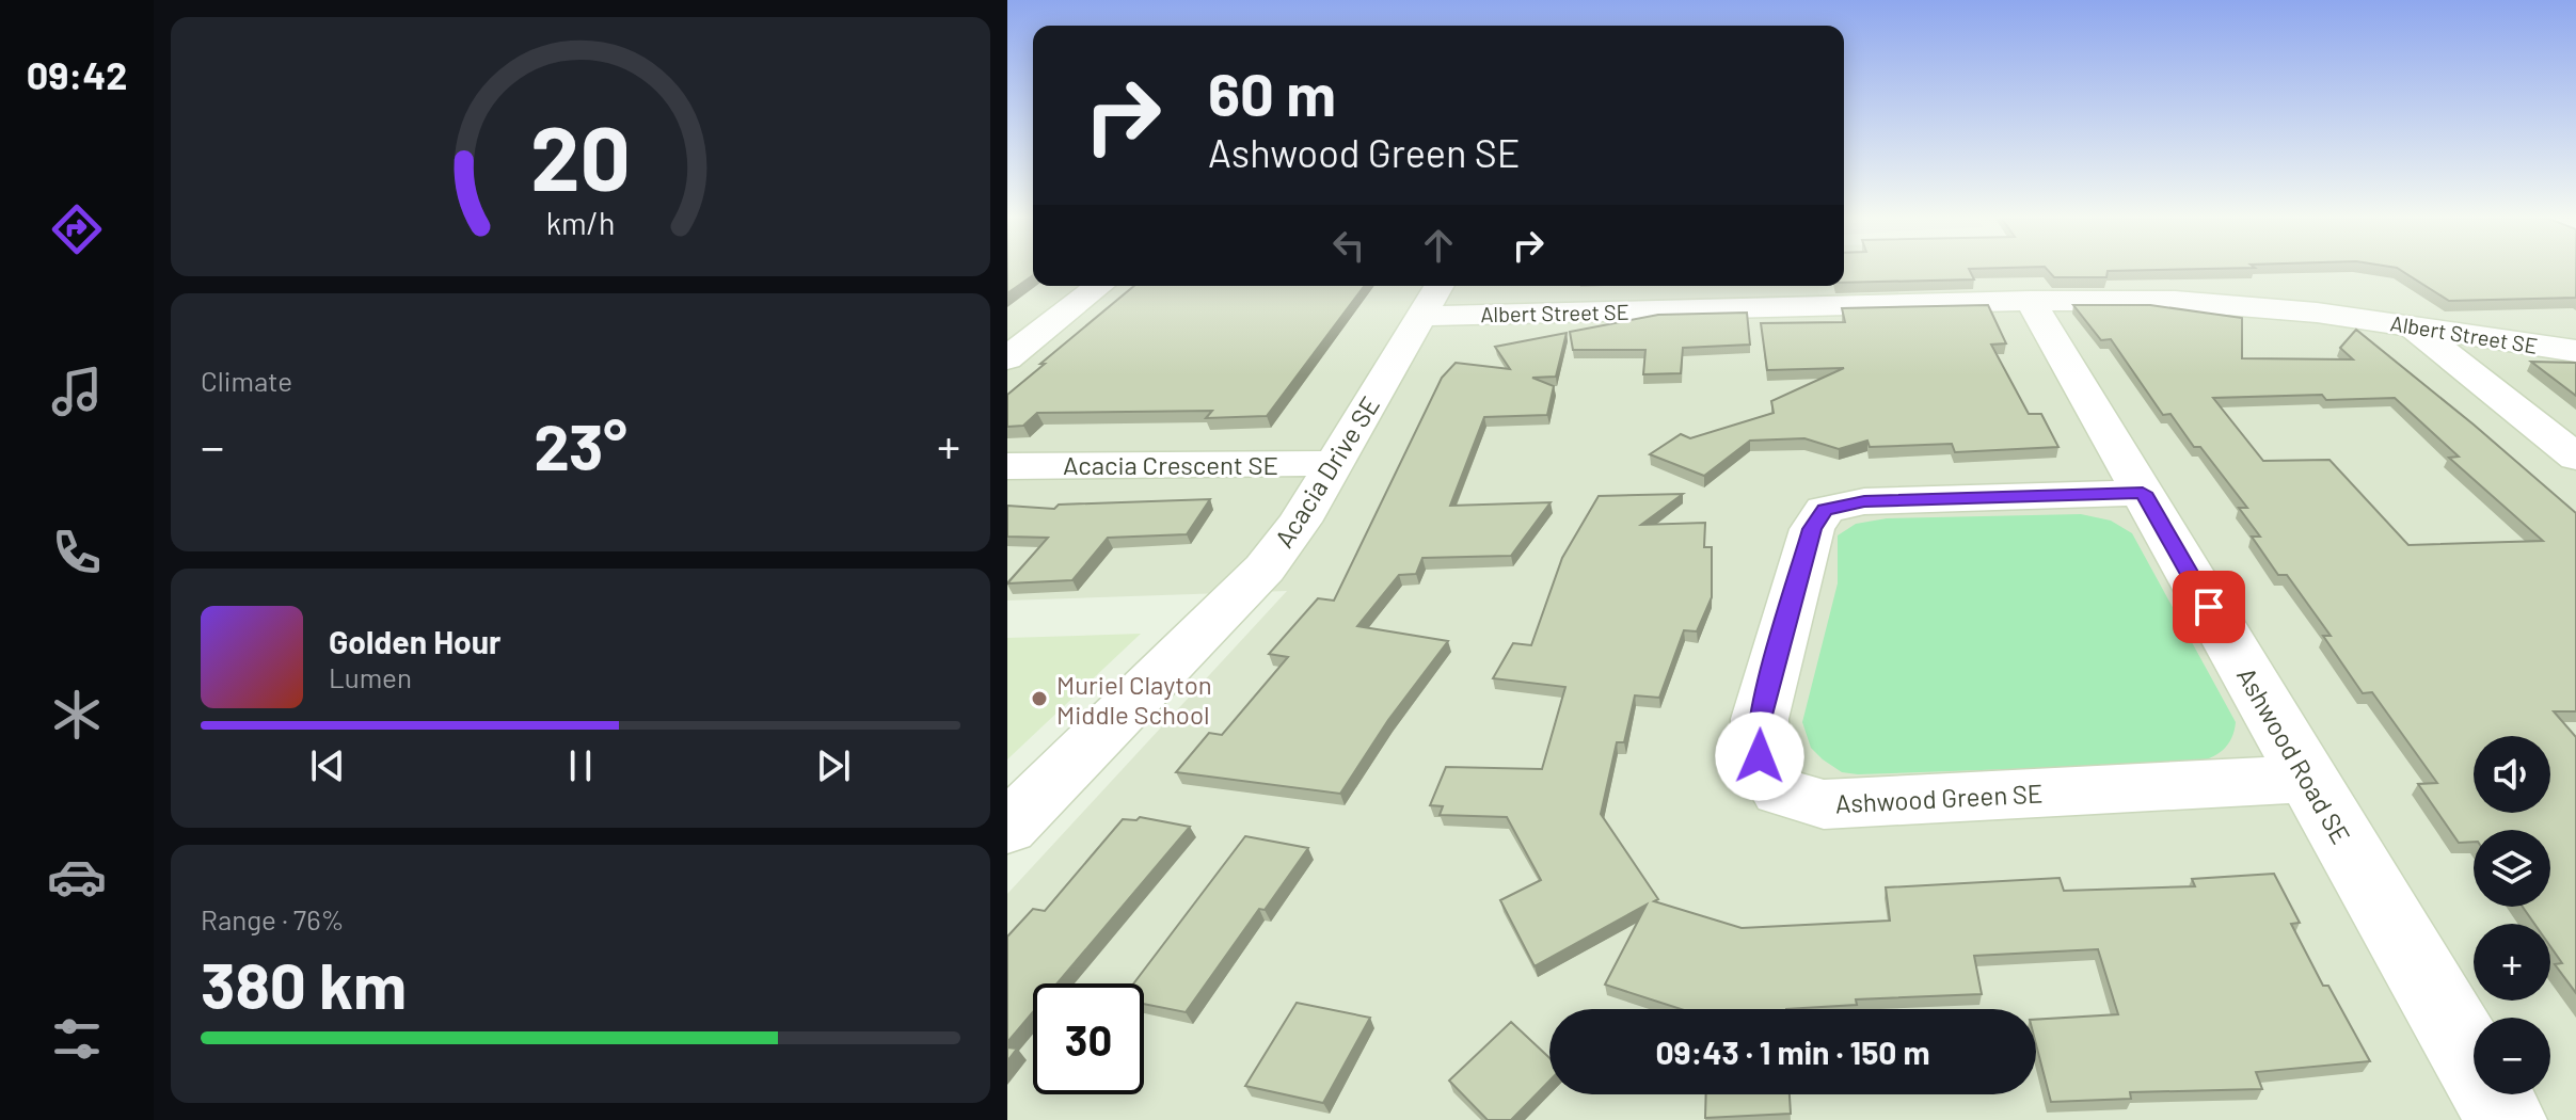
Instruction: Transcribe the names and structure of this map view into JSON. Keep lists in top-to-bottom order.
{
  "streets": {
    "street": [
      "Albert Street SE",
      "Acacia Crescent SE",
      "Acacia Drive SE",
      "Ashwood Road SE",
      "Ashwood Green SE"
    ]
  },
  "crossings": [
    ["Albert Street SE", "Acacia Drive SE"],
    ["Albert Street SE", "Ashwood Road SE"],
    ["Acacia Crescent SE", "Acacia Drive SE"],
    ["Ashwood Road SE", "Ashwood Green SE"]
  ],
  "places": ["Muriel Clayton Middle School"],
  "page": {
    "tabs": "09:42",
    "turn": ["60 m", "Ashwood Green SE"],
    "tile": [
      "Climate",
      ["Range · 76%", "380 km"]
    ],
    "heat": ["−", "23°", "+"],
    "song": ["Golden Hour", "Lumen"],
    "map_buttons": ["+", "−"],
    "limit": "30",
    "trip": "09:43 · 1 min · 150 m",
    "gauge": ["20", "km/h"]
  }
}
